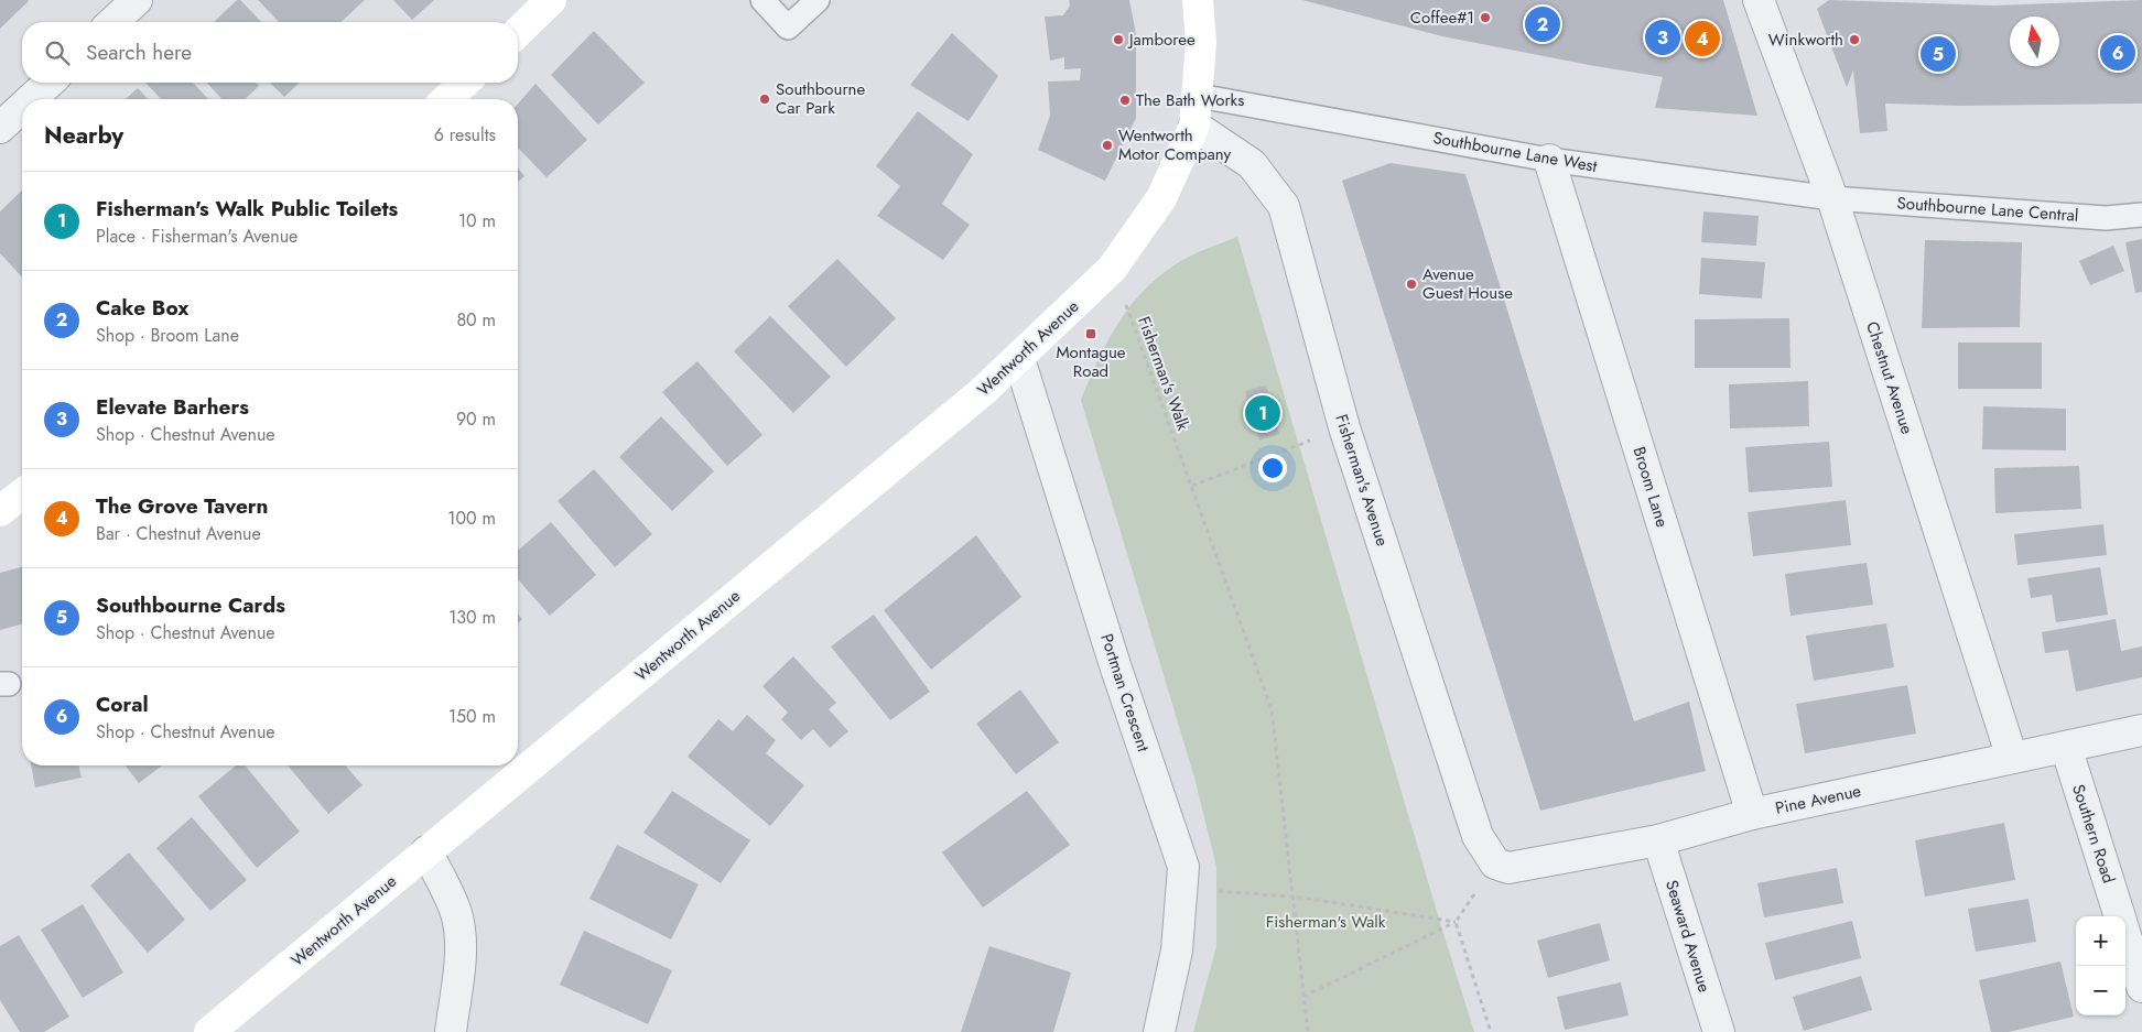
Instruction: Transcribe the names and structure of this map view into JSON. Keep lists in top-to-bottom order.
{
  "streets": {
    "street": [
      "Wentworth Avenue",
      "Chestnut Avenue",
      "Fisherman's Avenue",
      "Broom Lane",
      "Portman Crescent",
      "Pine Avenue",
      "Southern Road",
      "Seaward Avenue"
    ],
    "lane": ["Southbourne Lane West", "Southbourne Lane Central"],
    "path": ["Fisherman's Walk"]
  },
  "crossings": [
    ["Southbourne Lane West", "Southbourne Lane Central"],
    ["Southbourne Lane West", "Wentworth Avenue"],
    ["Southbourne Lane West", "Chestnut Avenue"],
    ["Southbourne Lane West", "Broom Lane"],
    ["Southbourne Lane Central", "Chestnut Avenue"],
    ["Wentworth Avenue", "Fisherman's Walk"],
    ["Wentworth Avenue", "Fisherman's Avenue"],
    ["Wentworth Avenue", "Portman Crescent"],
    ["Chestnut Avenue", "Pine Avenue"],
    ["Fisherman's Avenue", "Pine Avenue"],
    ["Broom Lane", "Pine Avenue"],
    ["Pine Avenue", "Southern Road"],
    ["Pine Avenue", "Seaward Avenue"]
  ],
  "parks": ["Fisherman's Walk"],
  "places": {
    "other": [
      "Coffee#1",
      "Jamboree",
      "Winkworth",
      "Southbourne Car Park",
      "The Bath Works",
      "Wentworth Motor Company",
      "Avenue Guest House"
    ],
    "transit": ["Montague Road"]
  },
  "north": "top",
  "page": {
    "pins": [
      "2",
      "3",
      "4",
      "6",
      "5",
      "1"
    ],
    "search": "Search here",
    "heading": ["Nearby", "6 results"],
    "list": [
      {
        "mark": "1",
        "name": "Fisherman's Walk Public Toilets",
        "note": "Place · Fisherman's Avenue",
        "value": "10 m"
      },
      {
        "mark": "2",
        "name": "Cake Box",
        "note": "Shop · Broom Lane",
        "value": "80 m"
      },
      {
        "mark": "3",
        "name": "Elevate Barhers",
        "note": "Shop · Chestnut Avenue",
        "value": "90 m"
      },
      {
        "mark": "4",
        "name": "The Grove Tavern",
        "note": "Bar · Chestnut Avenue",
        "value": "100 m"
      },
      {
        "mark": "5",
        "name": "Southbourne Cards",
        "note": "Shop · Chestnut Avenue",
        "value": "130 m"
      },
      {
        "mark": "6",
        "name": "Coral",
        "note": "Shop · Chestnut Avenue",
        "value": "150 m"
      }
    ],
    "map_buttons": ["+", "−"]
  }
}
